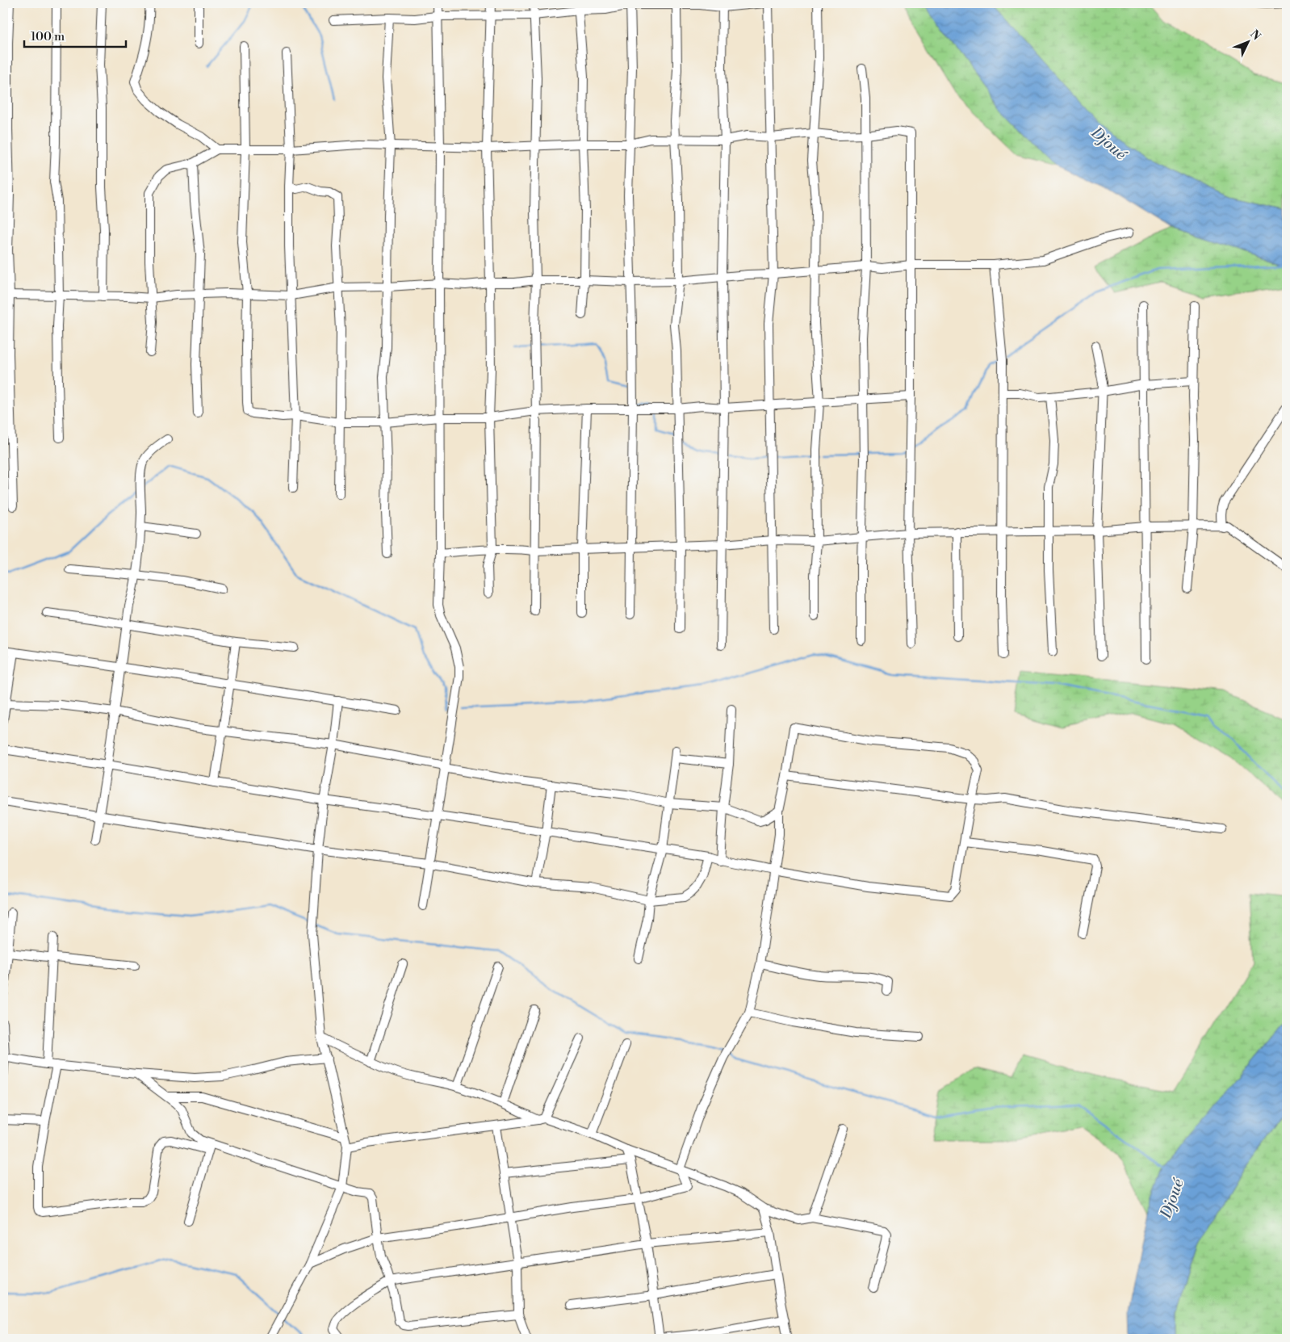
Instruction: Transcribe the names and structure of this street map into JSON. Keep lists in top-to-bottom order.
{
  "water": ["Djoué"],
  "scale_bar": "100 m",
  "north": "top right"
}
